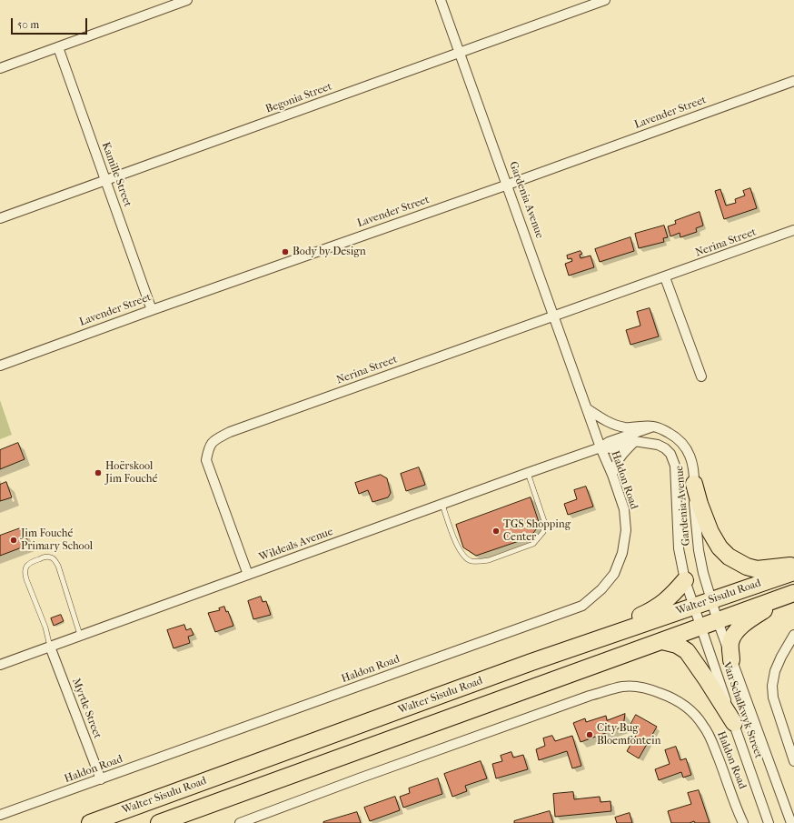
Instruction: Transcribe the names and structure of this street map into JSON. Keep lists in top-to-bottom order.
{
  "streets": {
    "highway": ["Walter Sisulu Road"],
    "street": [
      "Begonia Street",
      "Lavender Street",
      "Kamille Street",
      "Gardenia Avenue",
      "Nerina Street",
      "Haldon Road",
      "Wildeals Avenue",
      "Myrtle Street",
      "Van Schalkwyk Street"
    ]
  },
  "crossings": [
    ["Begonia Street", "Kamille Street"],
    ["Begonia Street", "Gardenia Avenue"],
    ["Lavender Street", "Kamille Street"],
    ["Lavender Street", "Gardenia Avenue"],
    ["Gardenia Avenue", "Nerina Street"],
    ["Gardenia Avenue", "Haldon Road"],
    ["Gardenia Avenue", "Wildeals Avenue"],
    ["Gardenia Avenue", "Walter Sisulu Road"],
    ["Gardenia Avenue", "Van Schalkwyk Street"],
    ["Nerina Street", "Wildeals Avenue"],
    ["Haldon Road", "Wildeals Avenue"],
    ["Haldon Road", "Myrtle Street"],
    ["Wildeals Avenue", "Myrtle Street"],
    ["Walter Sisulu Road", "Van Schalkwyk Street"]
  ],
  "places": [
    "Body by Design",
    "Hoërskool Jim Fouché",
    "TGS Shopping Center",
    "Jim Fouché Primary School",
    "City Bug Bloemfontein"
  ],
  "scale_bar": "50 m"
}
